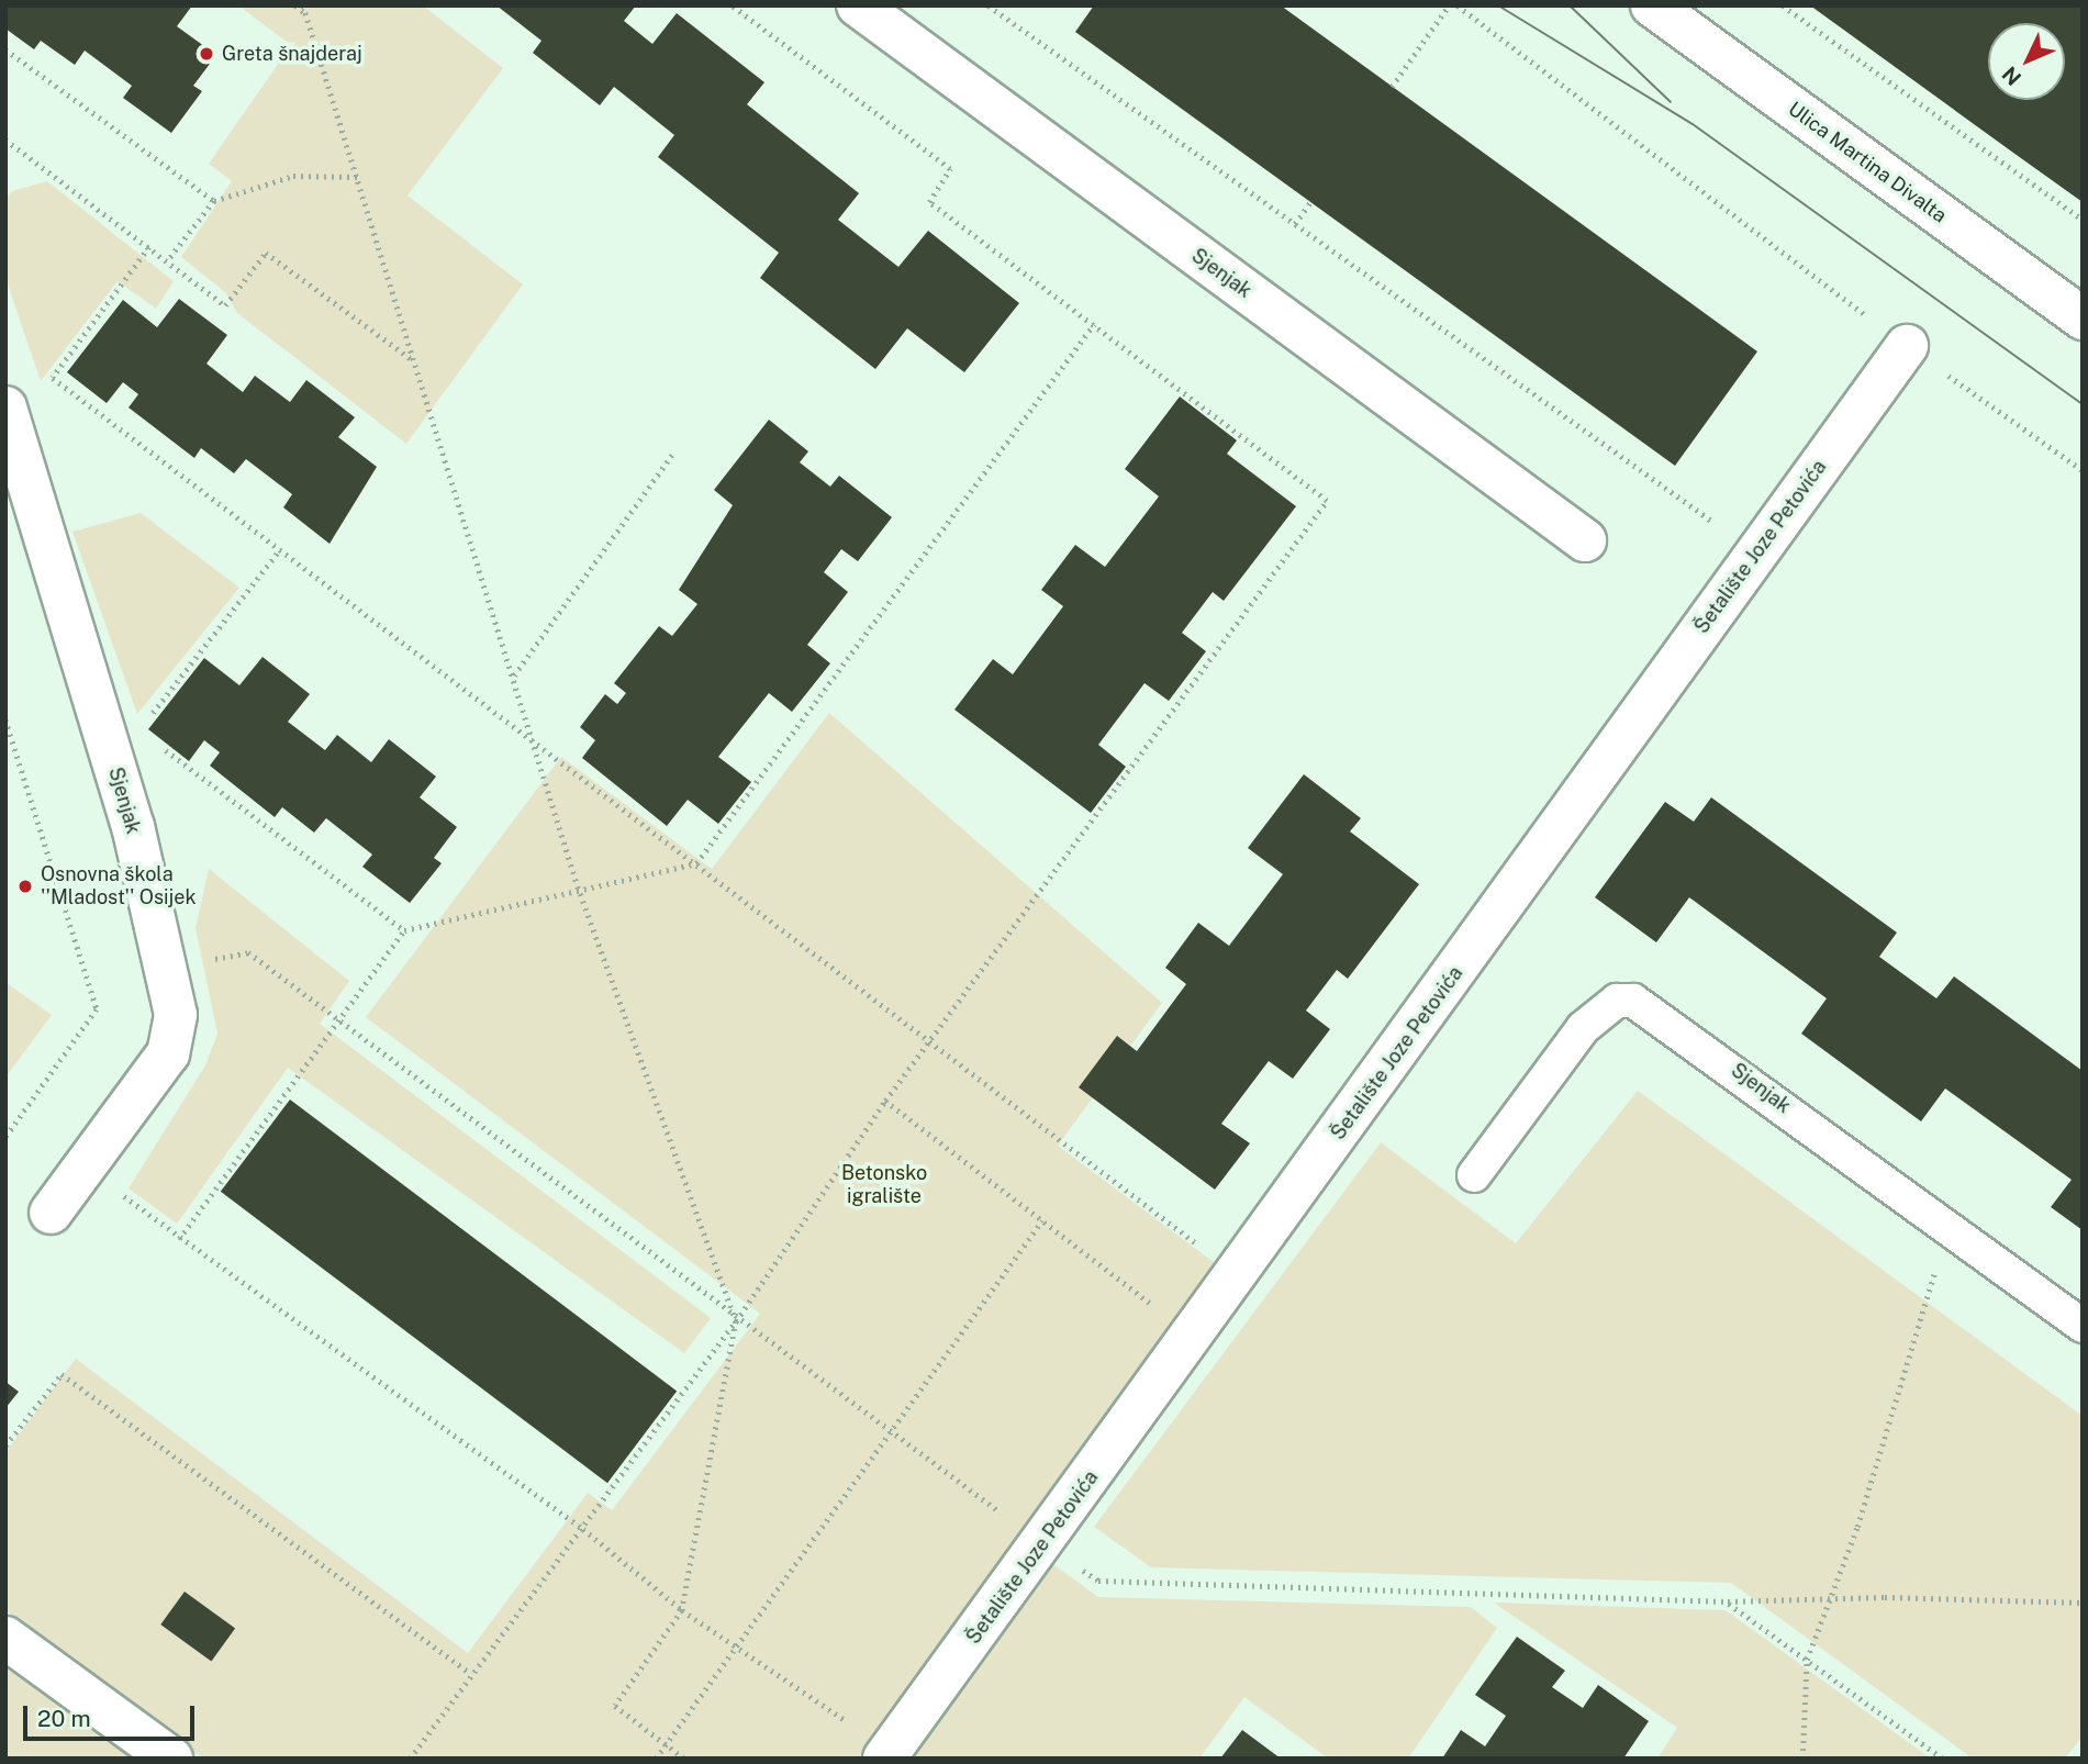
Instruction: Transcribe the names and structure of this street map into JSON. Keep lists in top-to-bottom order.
{
  "streets": {
    "street": ["Ulica Martina Divalta", "Sjenjak", "Šetalište Joze Petovića"]
  },
  "parks": ["Betonsko igralište"],
  "places": ["Greta šnajderaj", "Osnovna škola ''Mladost'' Osijek"],
  "scale_bar": "20 m",
  "north": "bottom left"
}
